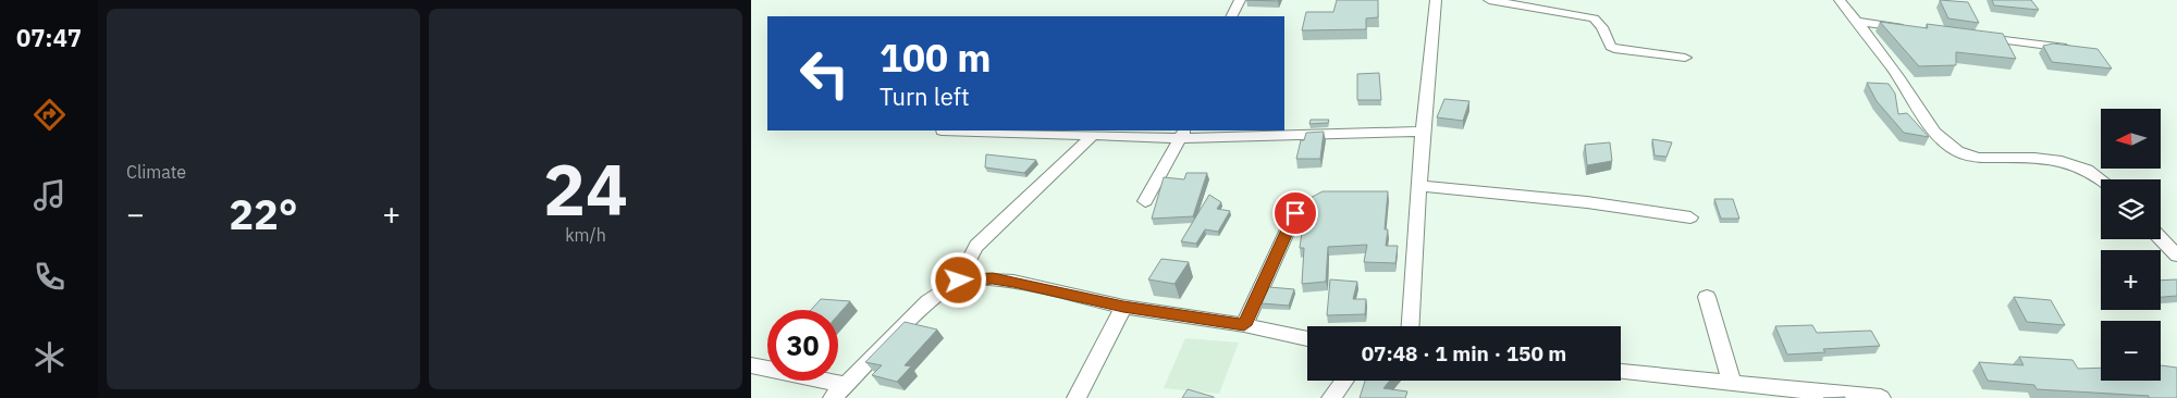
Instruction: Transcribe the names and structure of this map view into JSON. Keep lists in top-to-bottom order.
{
  "north": "left",
  "page": {
    "tabs": "07:47",
    "tile": [
      "Climate",
      ["24", "km/h"]
    ],
    "turn": ["100 m", "Turn left"],
    "map_buttons": ["+", "−"],
    "heat": ["−", "22°", "+"],
    "limit": "30",
    "trip": "07:48 · 1 min · 150 m"
  }
}
